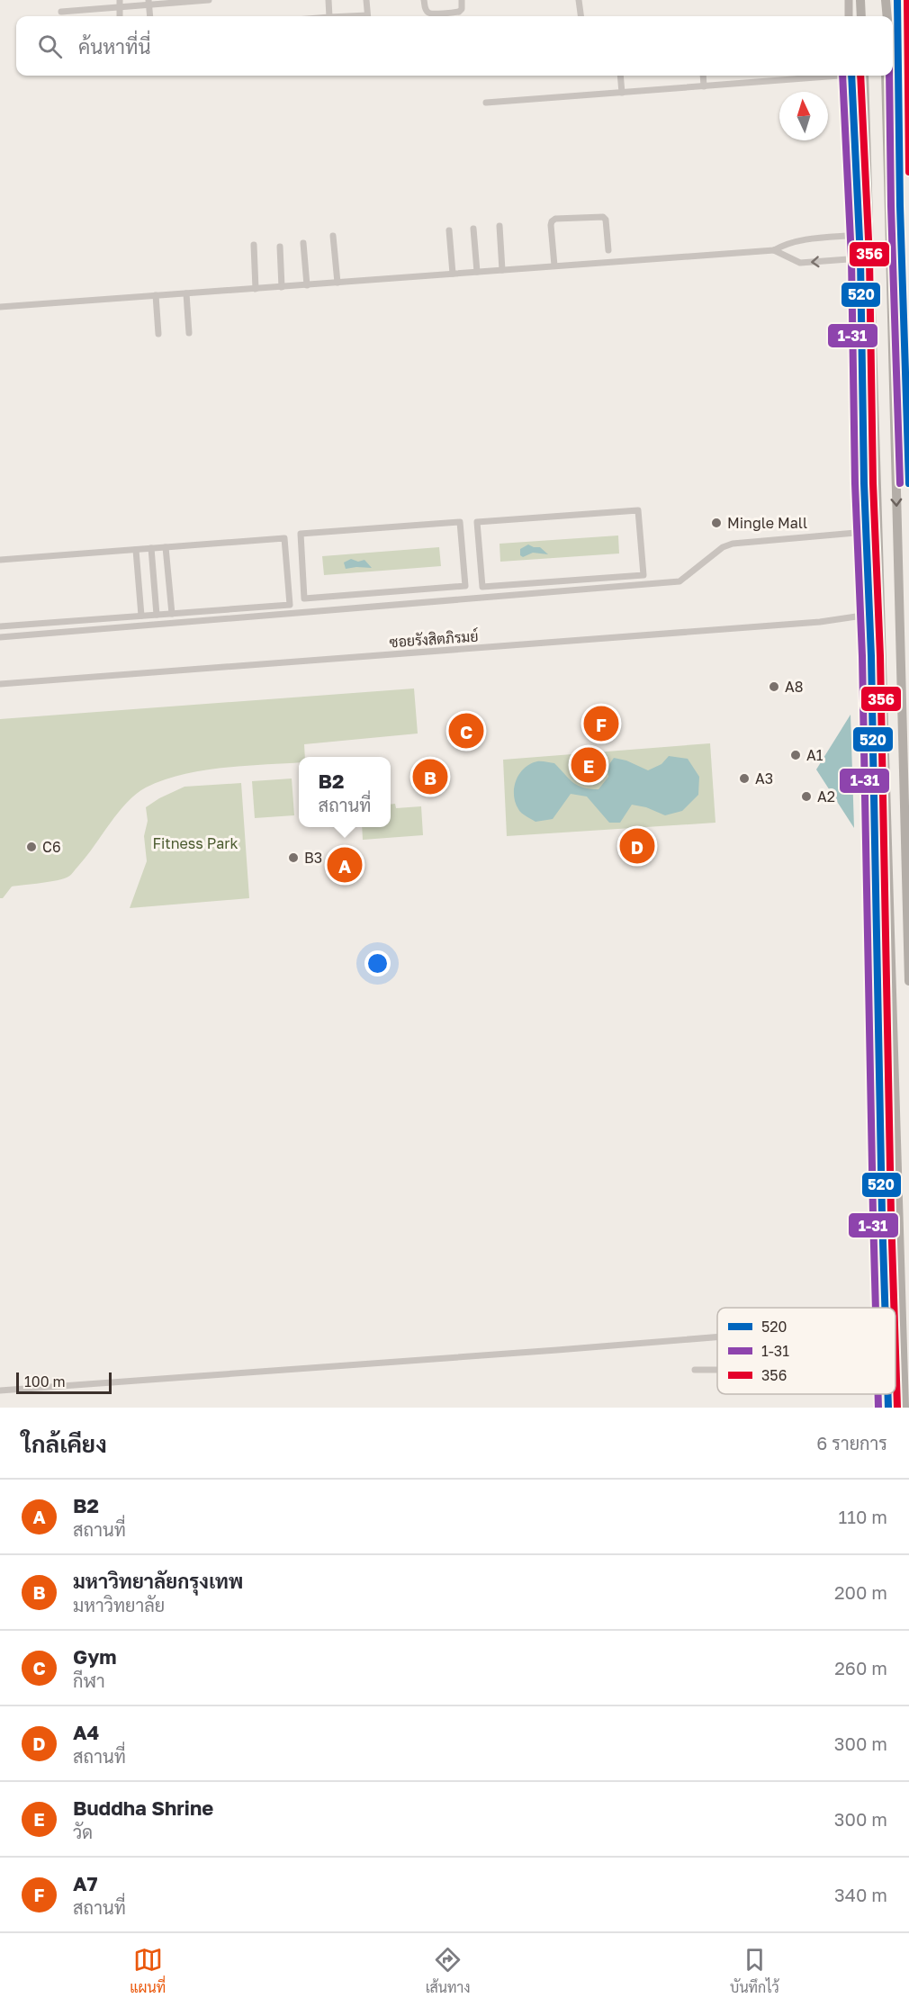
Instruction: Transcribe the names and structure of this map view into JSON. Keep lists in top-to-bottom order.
{
  "streets": {
    "street": ["ซอยรังสิตภิรมย์"]
  },
  "parks": ["Fitness Park"],
  "places": [
    "Mingle Mall",
    "A8",
    "A1",
    "A3",
    "A2",
    "C6",
    "B3"
  ],
  "lines": ["transit line 520", "transit line 356", "transit line 1-31"],
  "legend": ["520", "1-31", "356"],
  "scale_bar": "100 m",
  "north": "top",
  "page": {
    "search": "ค้นหาที่นี่",
    "pins": [
      "F",
      "C",
      "E",
      "B",
      "D",
      "A"
    ],
    "popup": ["B2", "สถานที่"],
    "scale": "100 m",
    "heading": ["ใกล้เคียง", "6 รายการ"],
    "list": [
      {
        "mark": "A",
        "name": "B2",
        "note": "สถานที่",
        "value": "110 m"
      },
      {
        "mark": "B",
        "name": "มหาวิทยาลัยกรุงเทพ",
        "note": "มหาวิทยาลัย",
        "value": "200 m"
      },
      {
        "mark": "C",
        "name": "Gym",
        "note": "กีฬา",
        "value": "260 m"
      },
      {
        "mark": "D",
        "name": "A4",
        "note": "สถานที่",
        "value": "300 m"
      },
      {
        "mark": "E",
        "name": "Buddha Shrine",
        "note": "วัด",
        "value": "300 m"
      },
      {
        "mark": "F",
        "name": "A7",
        "note": "สถานที่",
        "value": "340 m"
      }
    ],
    "nav": ["แผนที่", "เส้นทาง", "บันทึกไว้"]
  }
}
